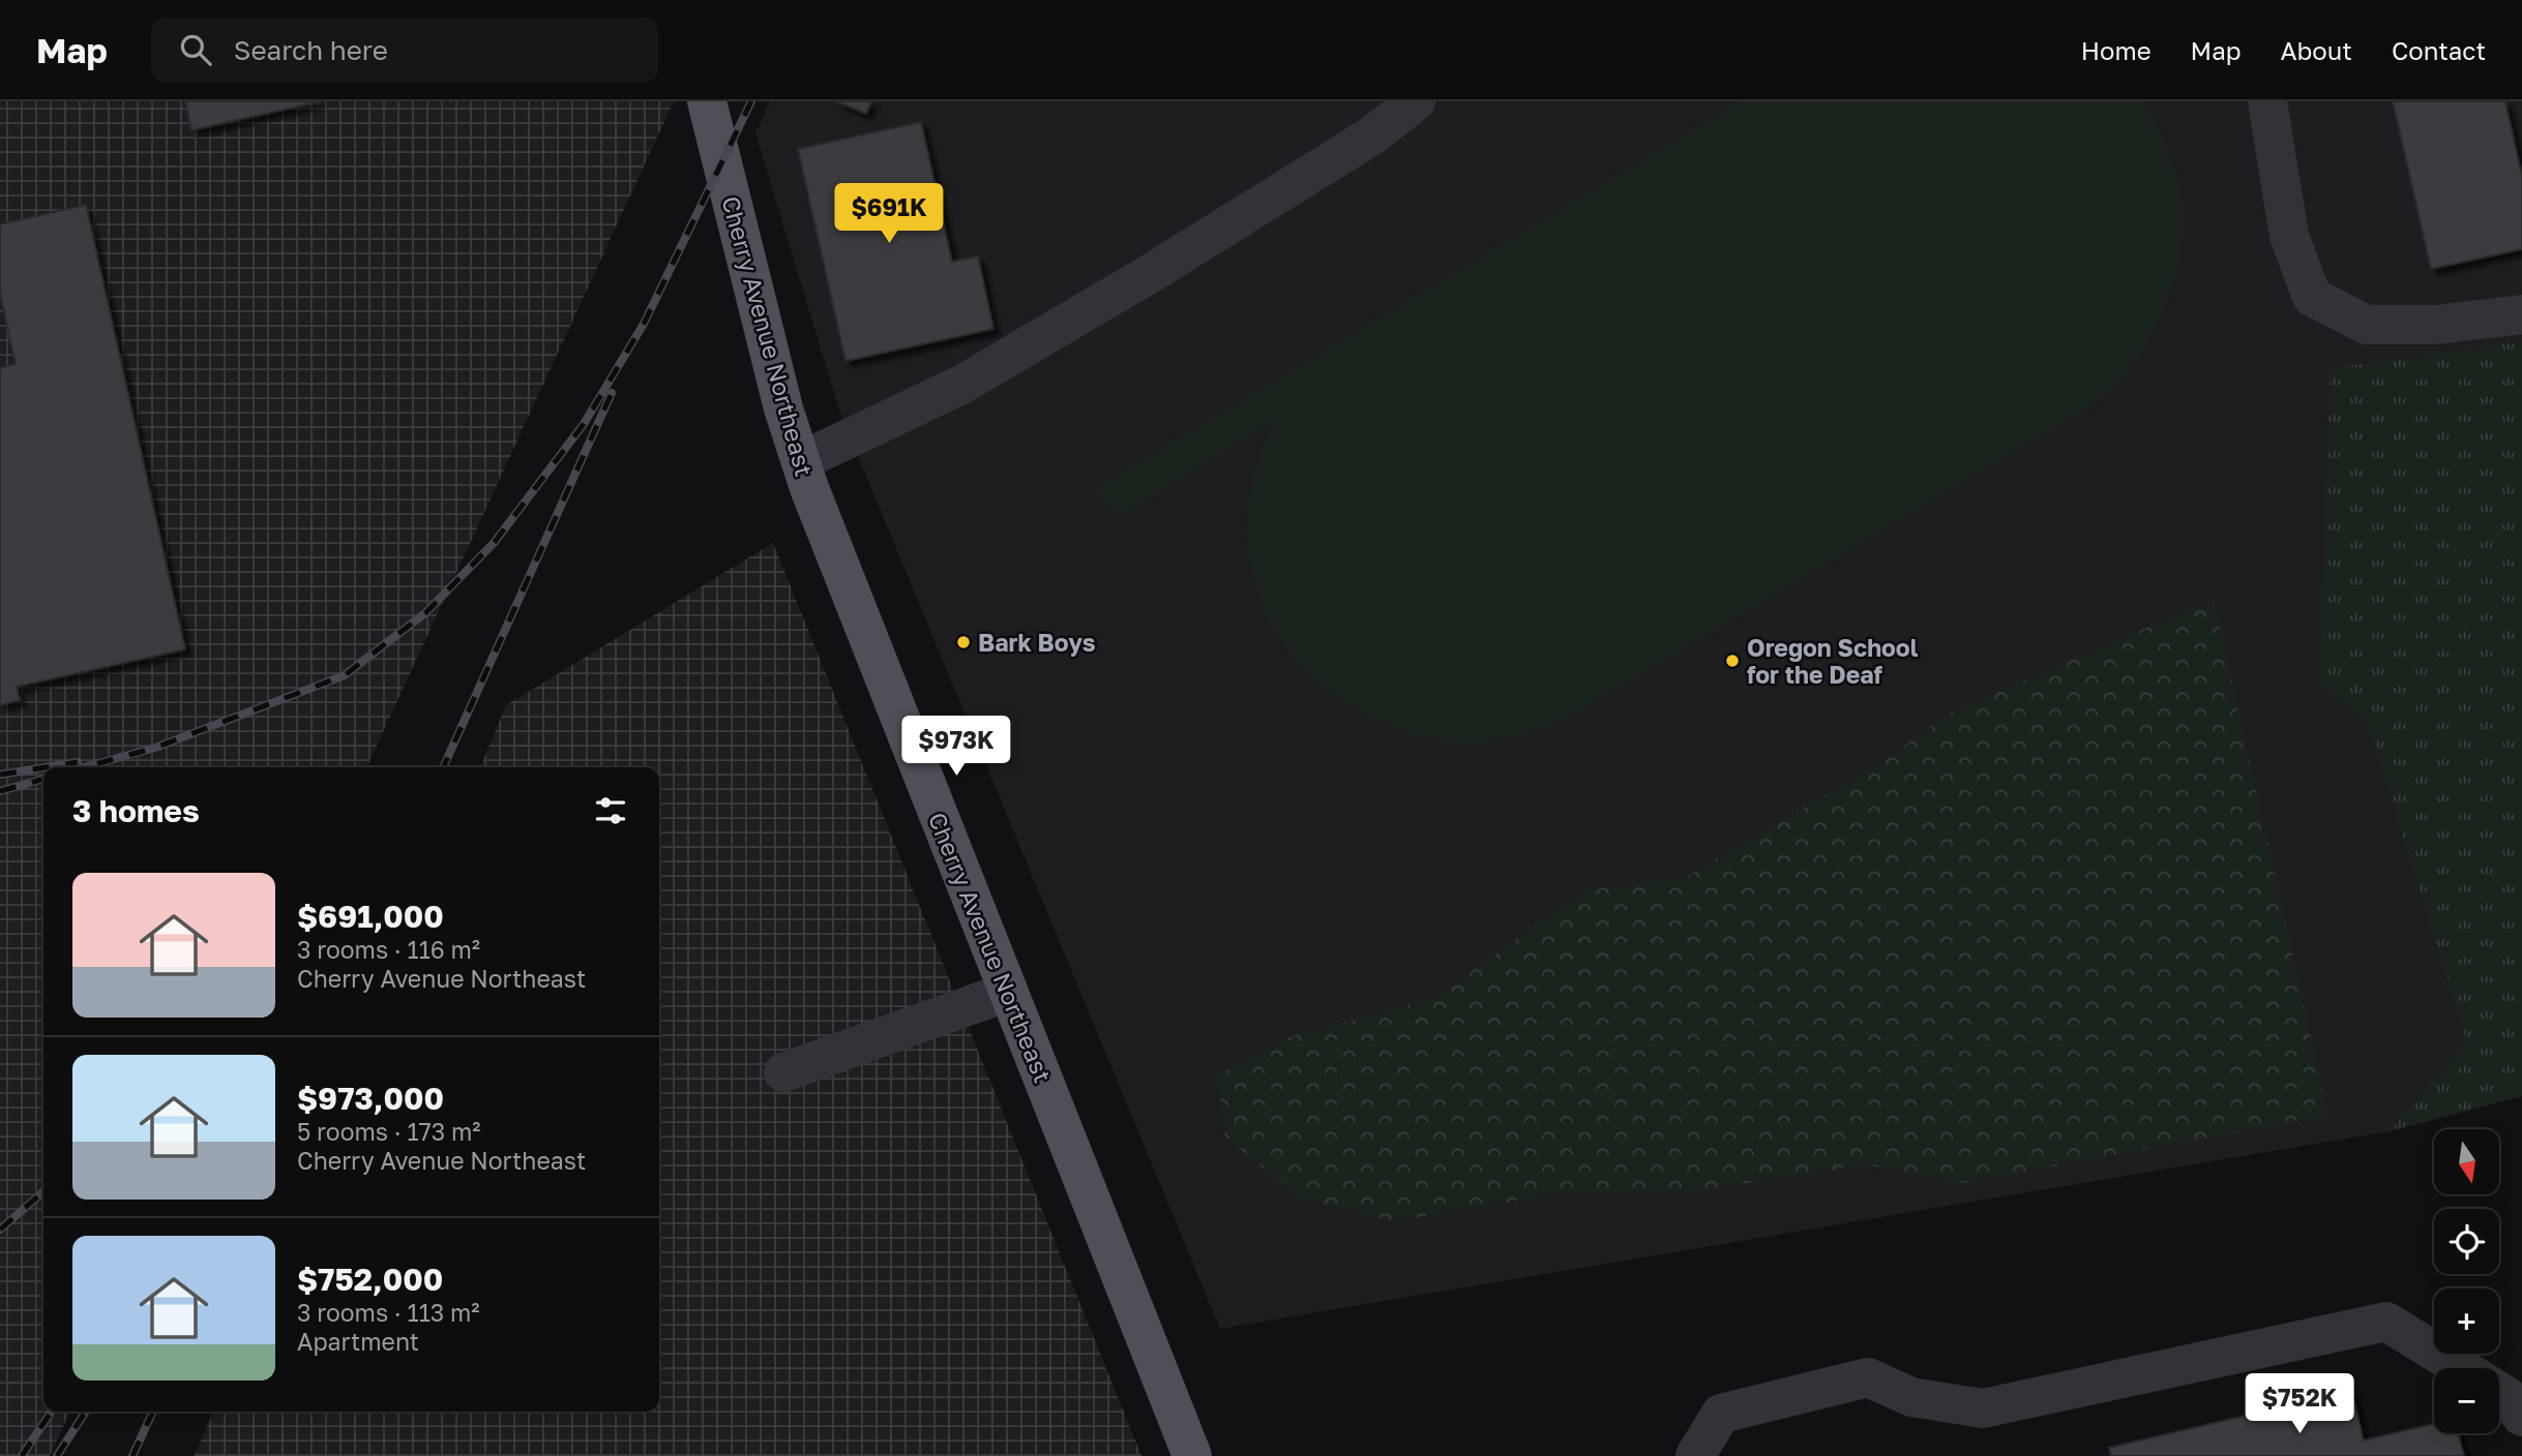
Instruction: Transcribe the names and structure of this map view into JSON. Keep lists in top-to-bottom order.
{
  "streets": {
    "main road": ["Cherry Avenue Northeast"]
  },
  "places": ["Bark Boys", "Oregon School for the Deaf"],
  "north": "bottom",
  "page": {
    "header": "Map",
    "search": "Search here",
    "nav": [
      "Home",
      "Map",
      "About",
      "Contact"
    ],
    "price": ["$691K", "$973K", "$752K"],
    "heading": "3 homes",
    "list": [
      {
        "name": "$691,000",
        "note": "3 rooms · 116 m² · Cherry Avenue Northeast"
      },
      {
        "name": "$973,000",
        "note": "5 rooms · 173 m² · Cherry Avenue Northeast"
      },
      {
        "name": "$752,000",
        "note": "3 rooms · 113 m² · Apartment"
      }
    ],
    "map_buttons": ["+", "−"]
  }
}
